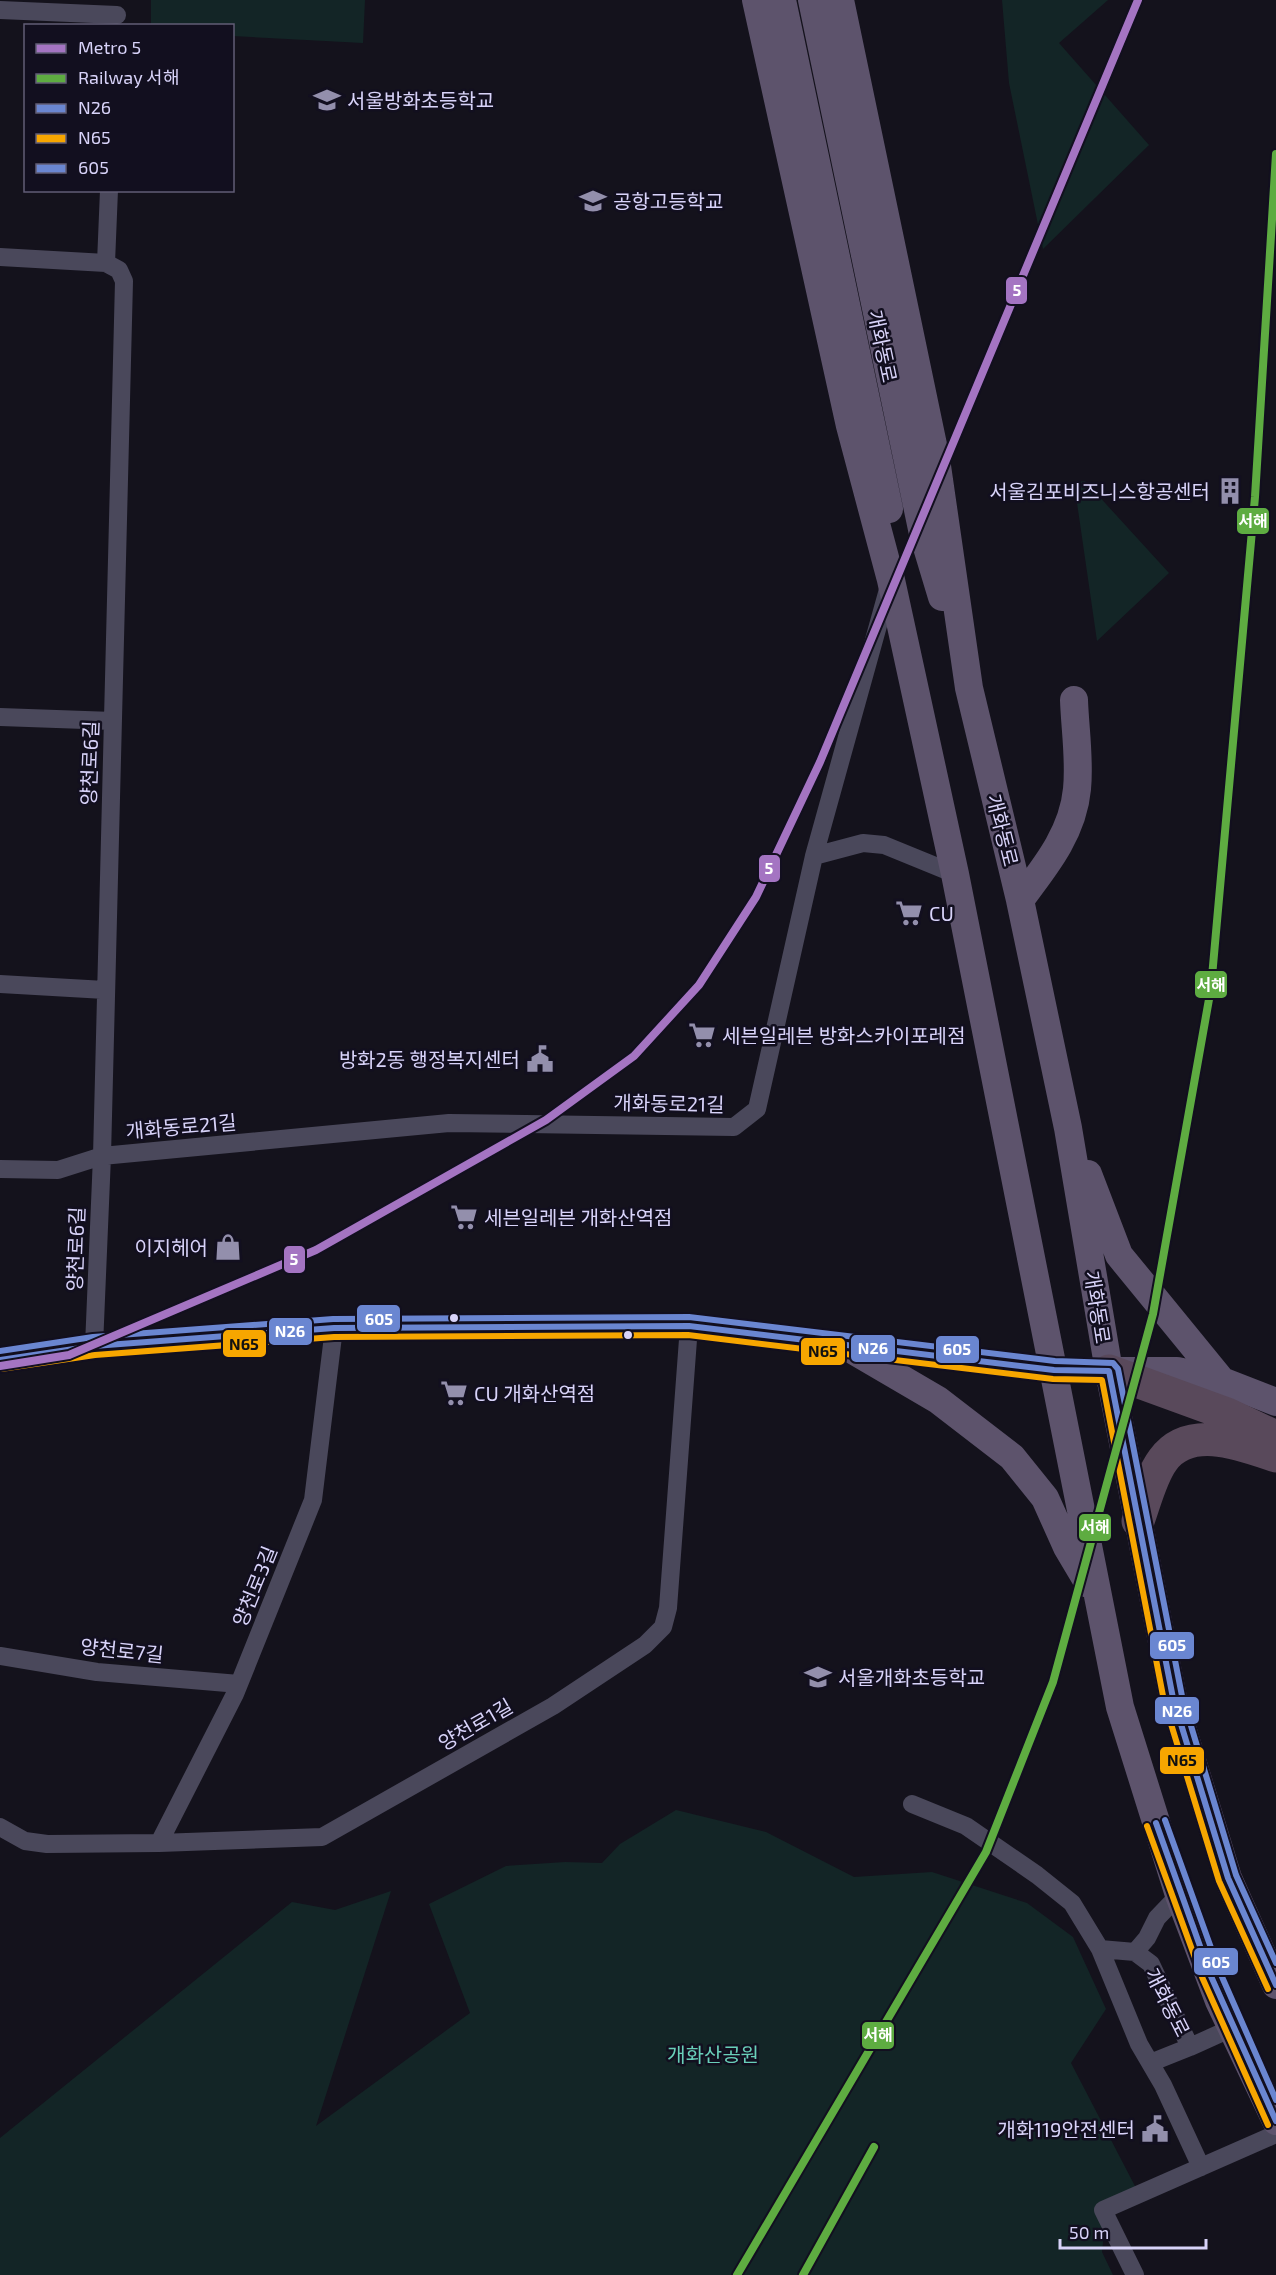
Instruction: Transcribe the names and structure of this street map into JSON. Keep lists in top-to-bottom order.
{
  "streets": {
    "main road": ["개화동로"],
    "street": [
      "양천로6길",
      "개화동로21길",
      "양천로3길",
      "양천로7길",
      "양천로1길"
    ]
  },
  "crossings": [
    ["개화동로", "개화동로21길"],
    ["양천로6길", "개화동로21길"],
    ["양천로3길", "양천로7길"],
    ["양천로3길", "양천로1길"]
  ],
  "parks": ["개화산공원"],
  "places": {
    "school or university": ["서울방화초등학교", "공항고등학교", "서울개화초등학교"],
    "building": ["서울김포비즈니스항공센터"],
    "supermarket": [
      "CU",
      "세븐일레븐 방화스카이포레점",
      "세븐일레븐 개화산역점",
      "CU 개화산역점"
    ],
    "public building": ["방화2동 행정복지센터", "개화119안전센터"],
    "shop": ["이지헤어"]
  },
  "lines": [
    "metro line 5",
    "rail line 서해",
    "transit line 605",
    "transit line N26",
    "transit line N65"
  ],
  "legend": [
    "Metro 5",
    "Railway 서해",
    "N26",
    "N65",
    "605"
  ],
  "scale_bar": "50 m"
}
